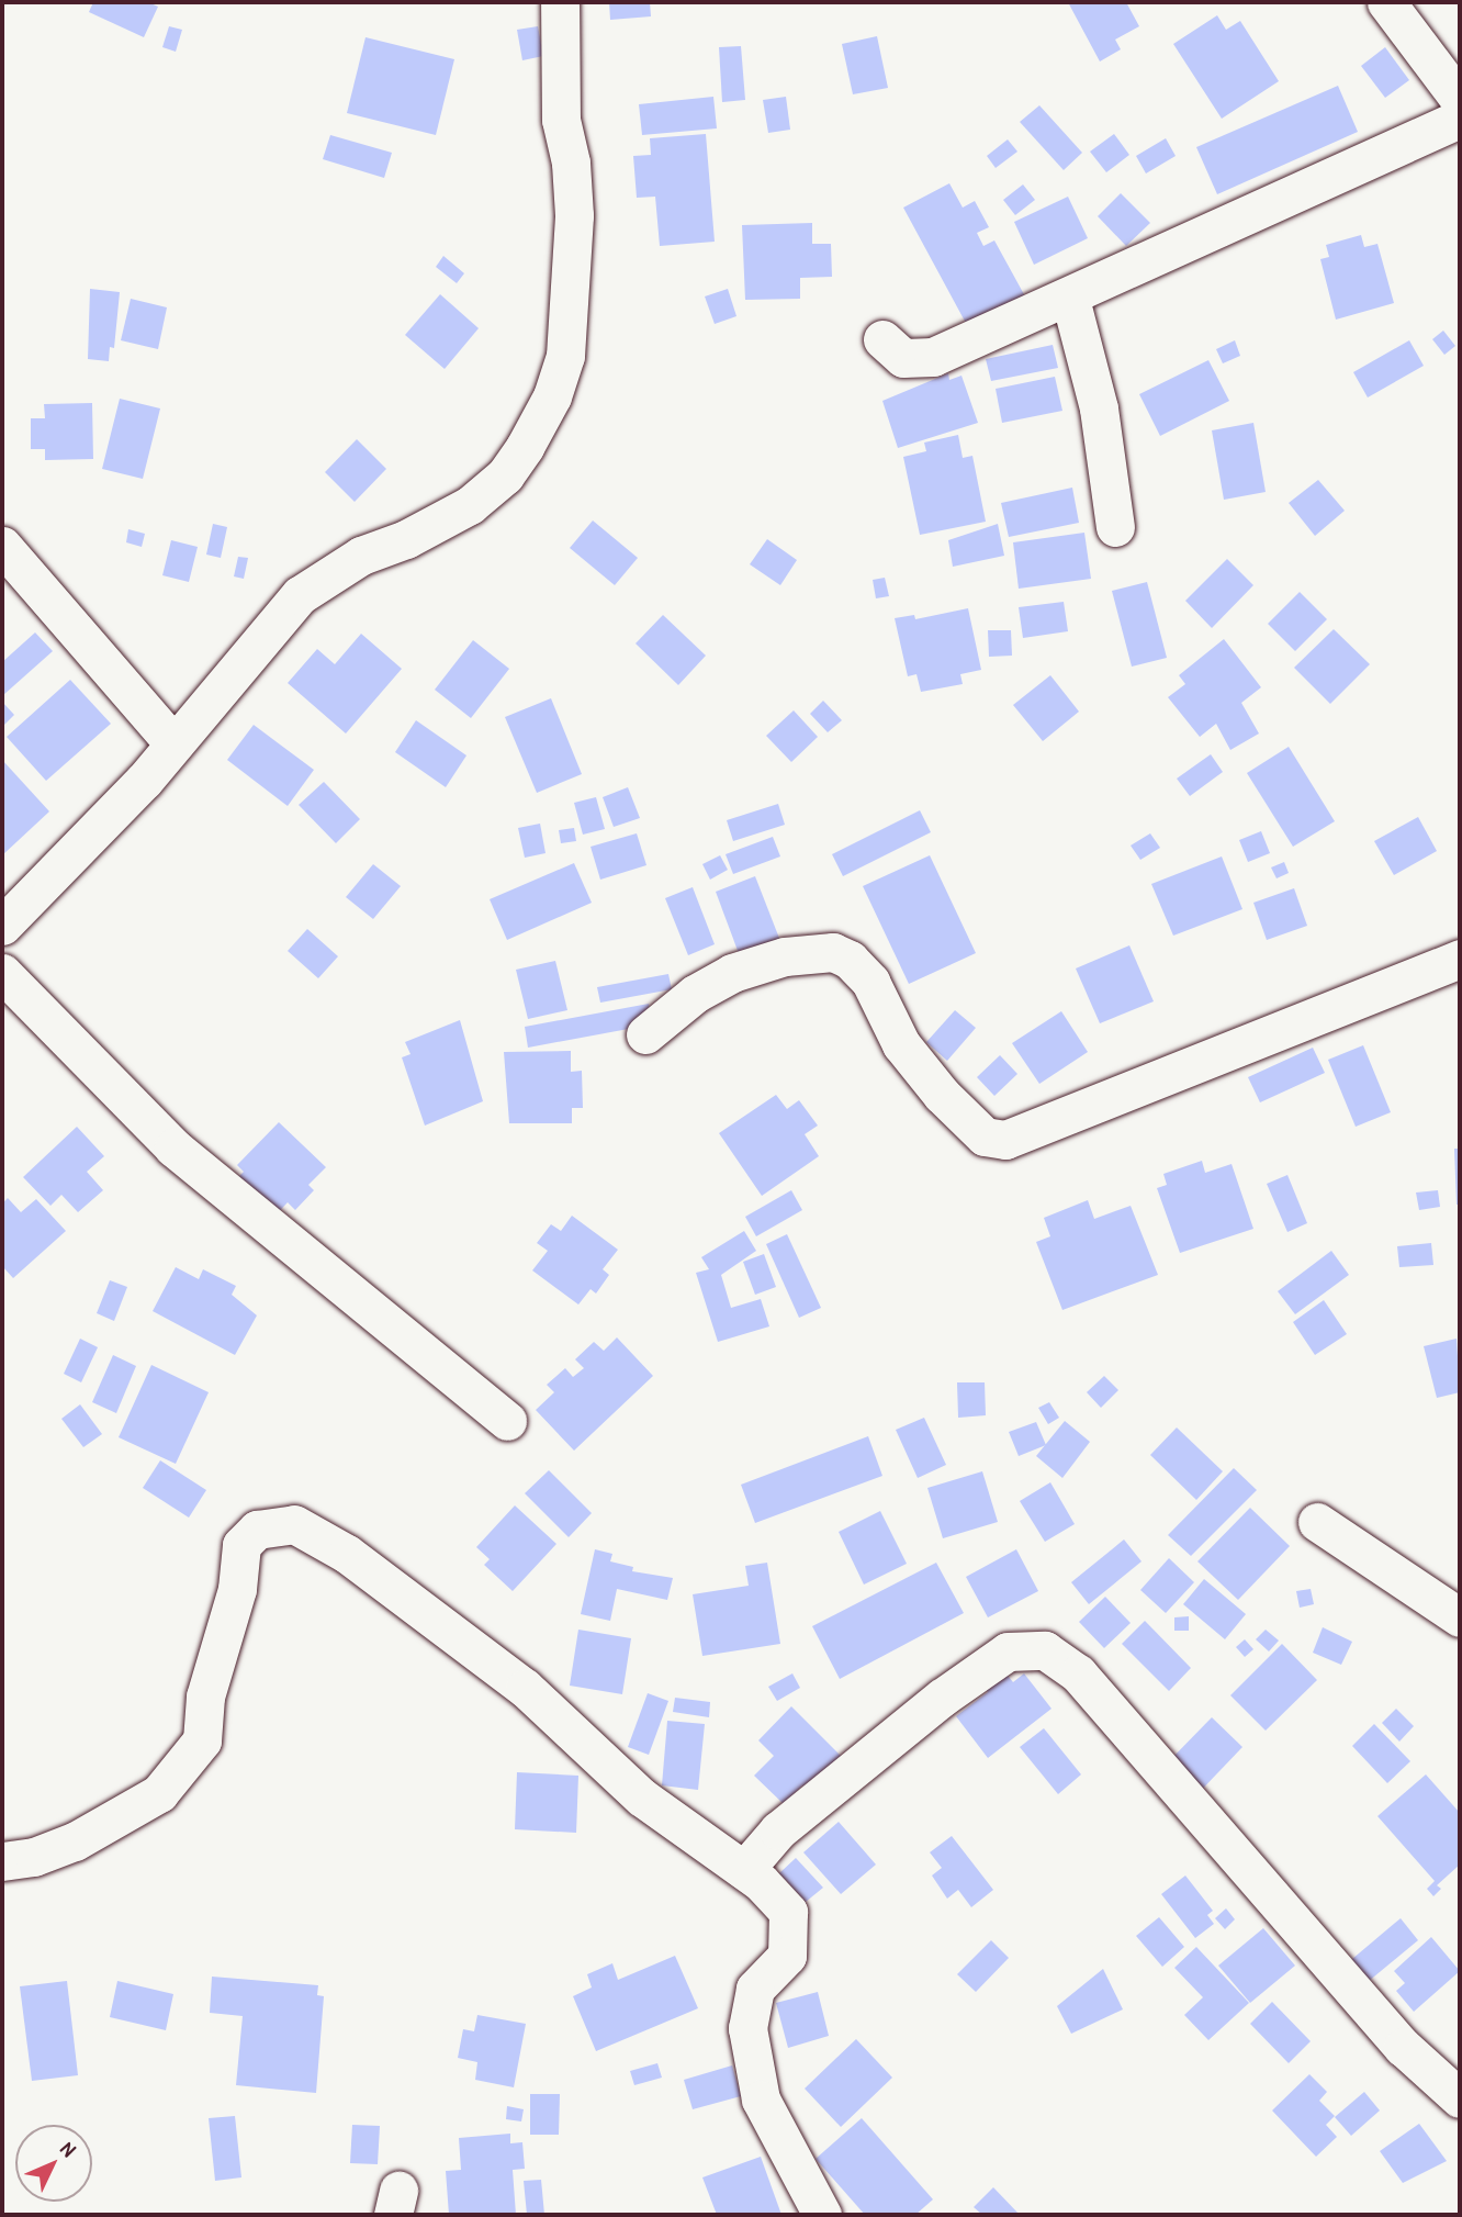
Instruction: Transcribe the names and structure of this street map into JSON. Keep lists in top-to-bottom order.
{
  "north": "top right"
}
